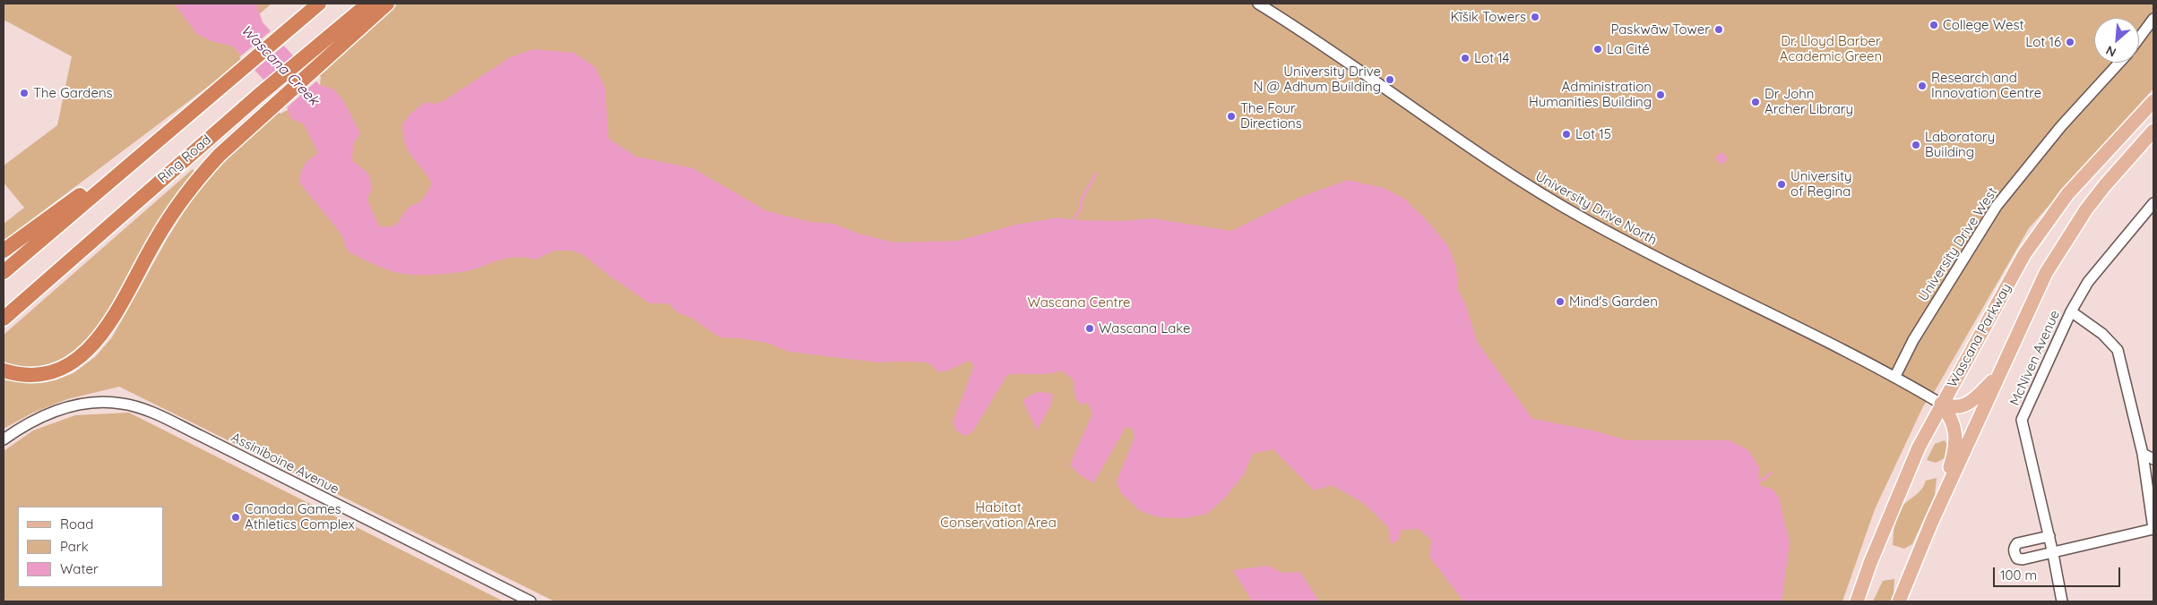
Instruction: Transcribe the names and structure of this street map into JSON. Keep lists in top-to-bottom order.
{
  "streets": {
    "highway": ["Ring Road"],
    "main road": ["Wascana Parkway"],
    "street": [
      "University Drive North",
      "University Drive West",
      "McNiven Avenue",
      "Assiniboine Avenue"
    ]
  },
  "crossings": [
    ["University Drive North", "University Drive West"],
    ["University Drive North", "Wascana Parkway"]
  ],
  "water": ["Wascana Creek"],
  "parks": ["Dr. Lloyd Barber Academic Green", "Wascana Centre", "Habitat Conservation Area"],
  "places": [
    "Kīšik Towers",
    "College West",
    "Paskwāw Tower",
    "Lot 16",
    "La Cité",
    "Lot 14",
    "University Drive N @ Adhum Building",
    "Research and Innovation Centre",
    "The Gardens",
    "Administration Humanities Building",
    "Dr John Archer Library",
    "The Four Directions",
    "Lot 15",
    "Laboratory Building",
    "University of Regina",
    "Mind's Garden",
    "Wascana Lake",
    "Canada Games Athletics Complex"
  ],
  "legend": ["Road", "Park", "Water"],
  "scale_bar": "100 m",
  "north": "bottom left"
}
